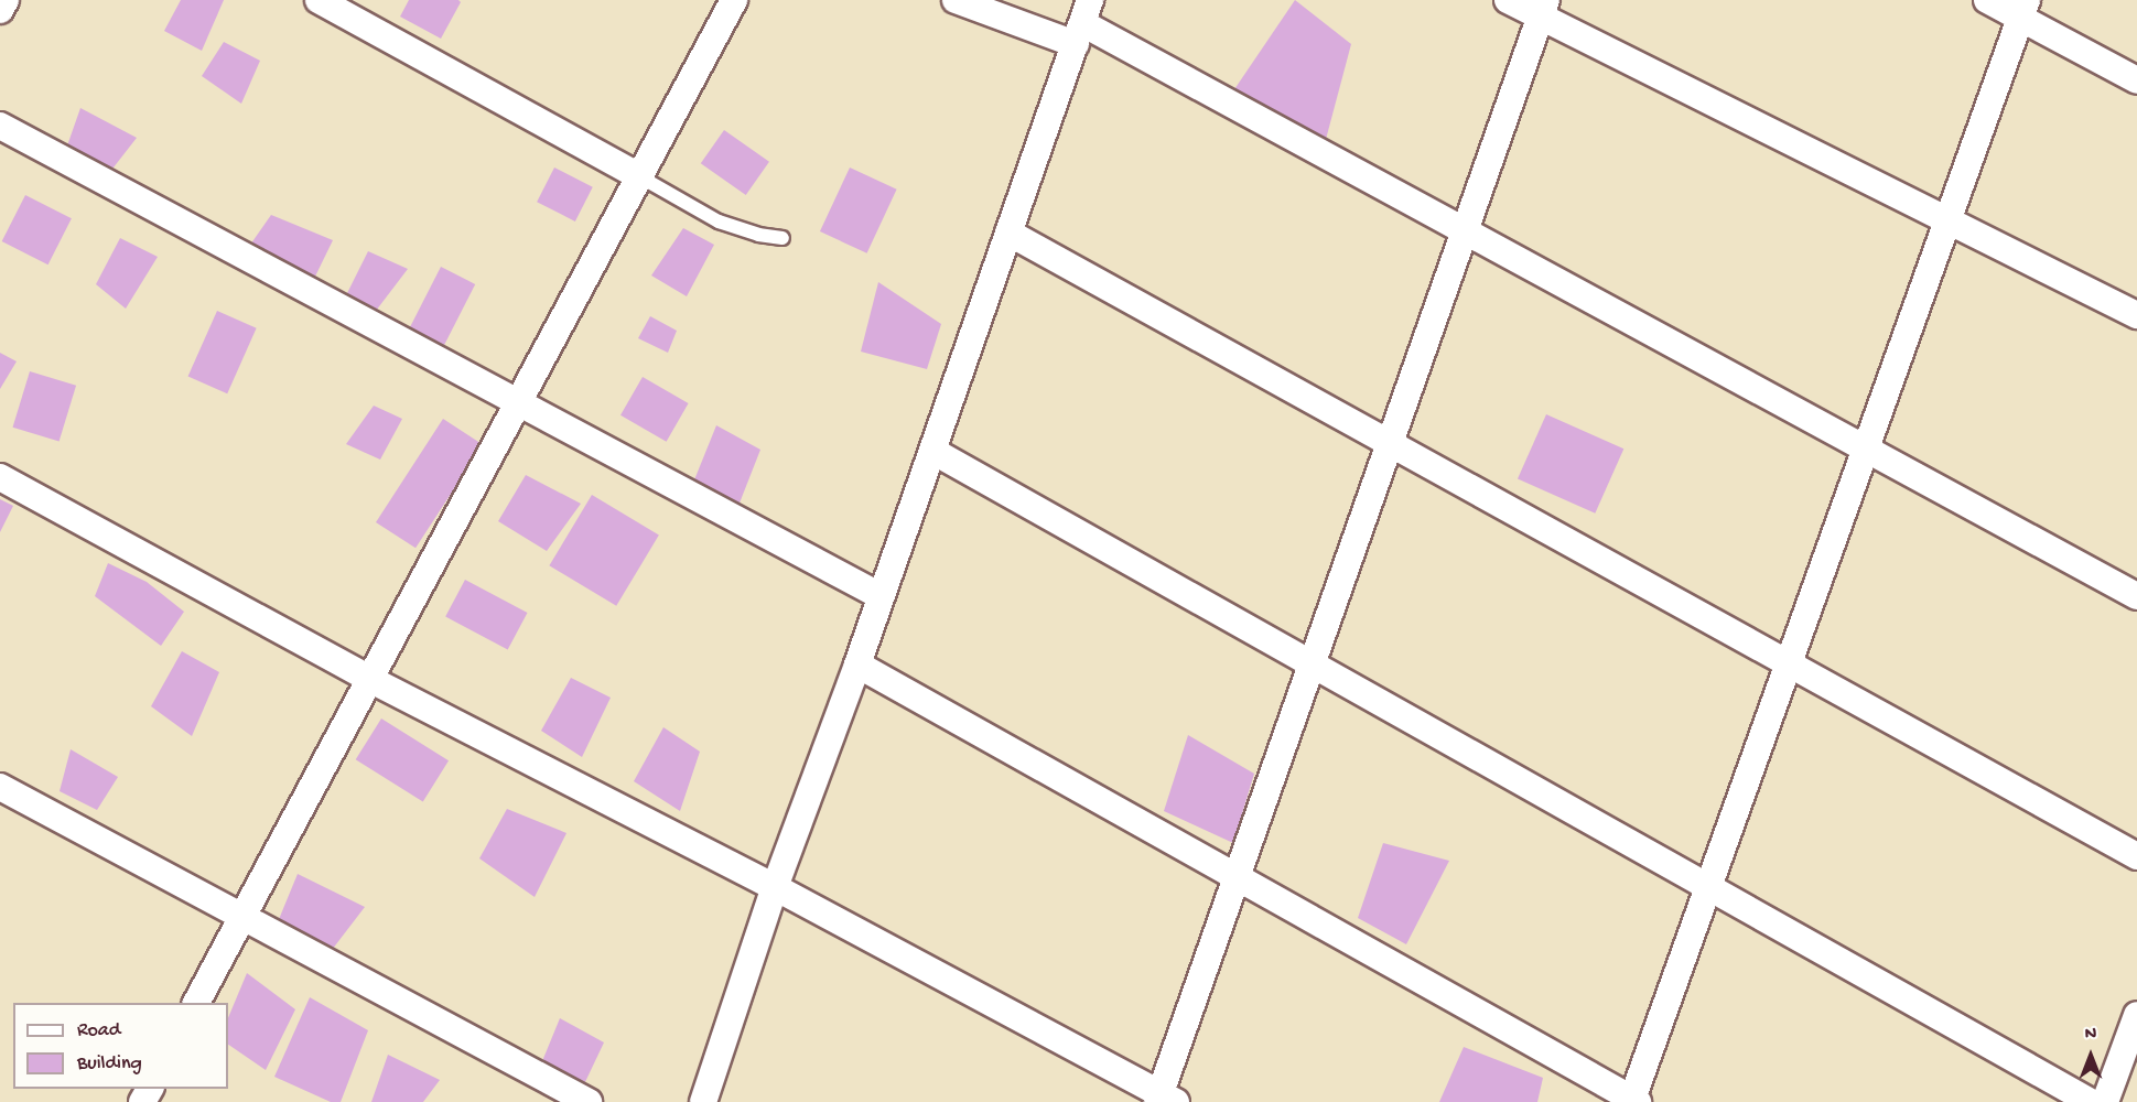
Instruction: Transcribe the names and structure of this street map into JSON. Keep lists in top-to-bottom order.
{
  "legend": ["Road", "Building"],
  "north": "top"
}
